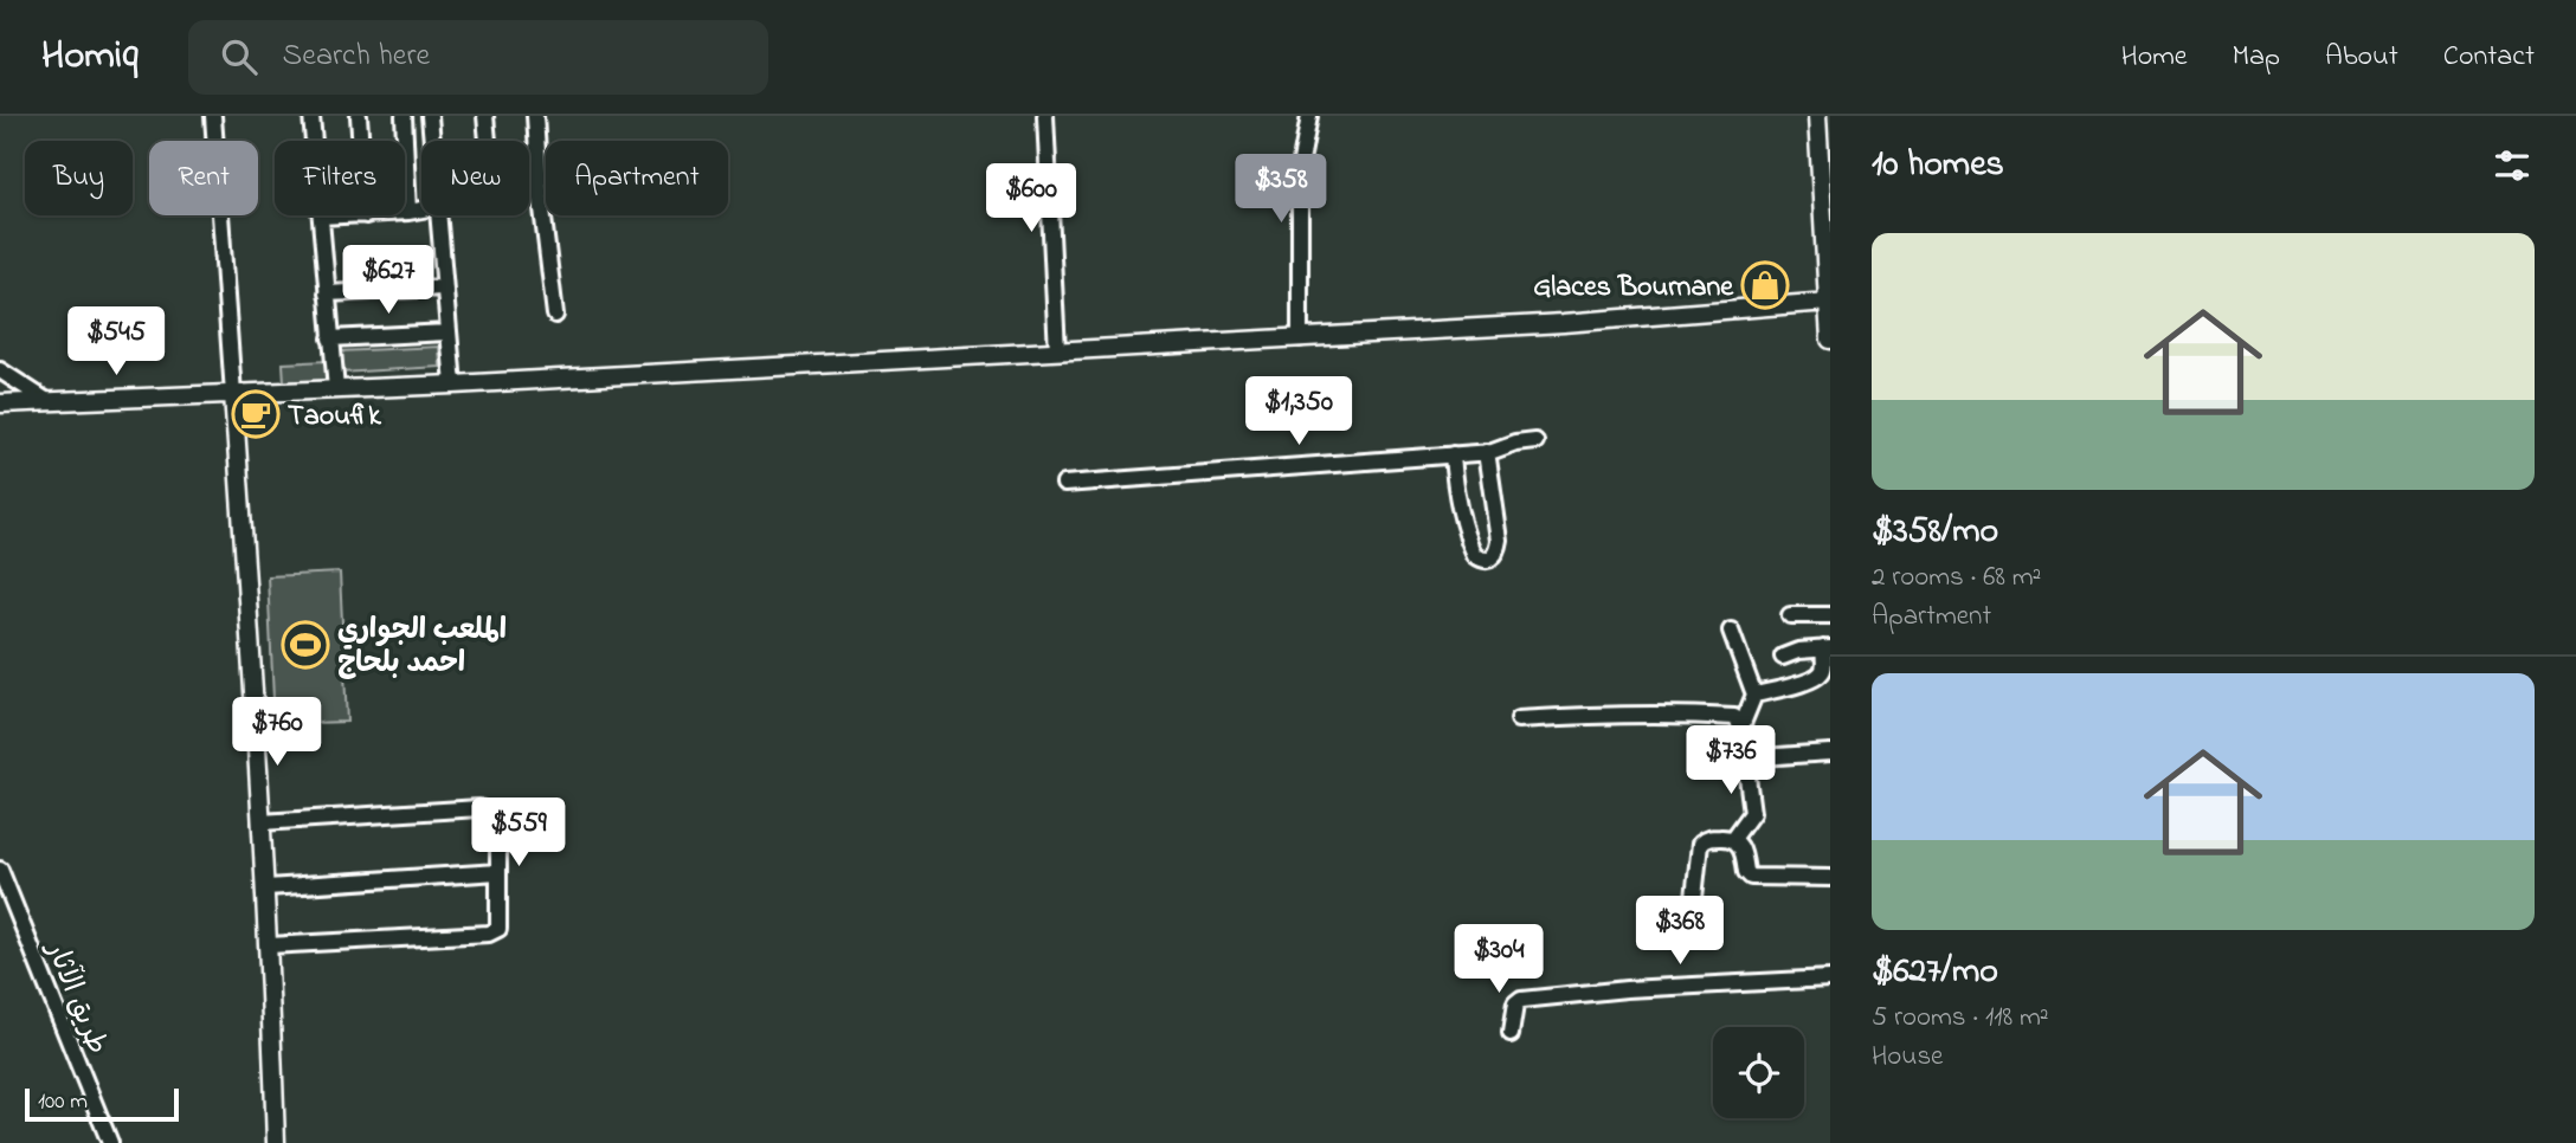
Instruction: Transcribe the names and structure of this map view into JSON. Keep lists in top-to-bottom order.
{
  "streets": {
    "street": ["طريق الآثار"]
  },
  "places": {
    "shop": ["Glaces Bournane"],
    "cafe": ["Taoufik"],
    "sports": ["الملعب الجواري احمد بلحاج"]
  },
  "scale_bar": "100 m",
  "page": {
    "header": "Homiq",
    "search": "Search here",
    "nav": [
      "Home",
      "Map",
      "About",
      "Contact"
    ],
    "heading": "10 homes",
    "chip": [
      "Buy",
      "Rent",
      "Filters",
      "New",
      "Apartment"
    ],
    "price": [
      "$358",
      "$600",
      "$627",
      "$545",
      "$1,350",
      "$760",
      "$736",
      "$559",
      "$368",
      "$304"
    ],
    "list": [
      {
        "name": "$358/mo",
        "note": "2 rooms · 68 m² · Apartment"
      },
      {
        "name": "$627/mo",
        "note": "5 rooms · 118 m² · House"
      }
    ],
    "scale": "100 m"
  }
}
